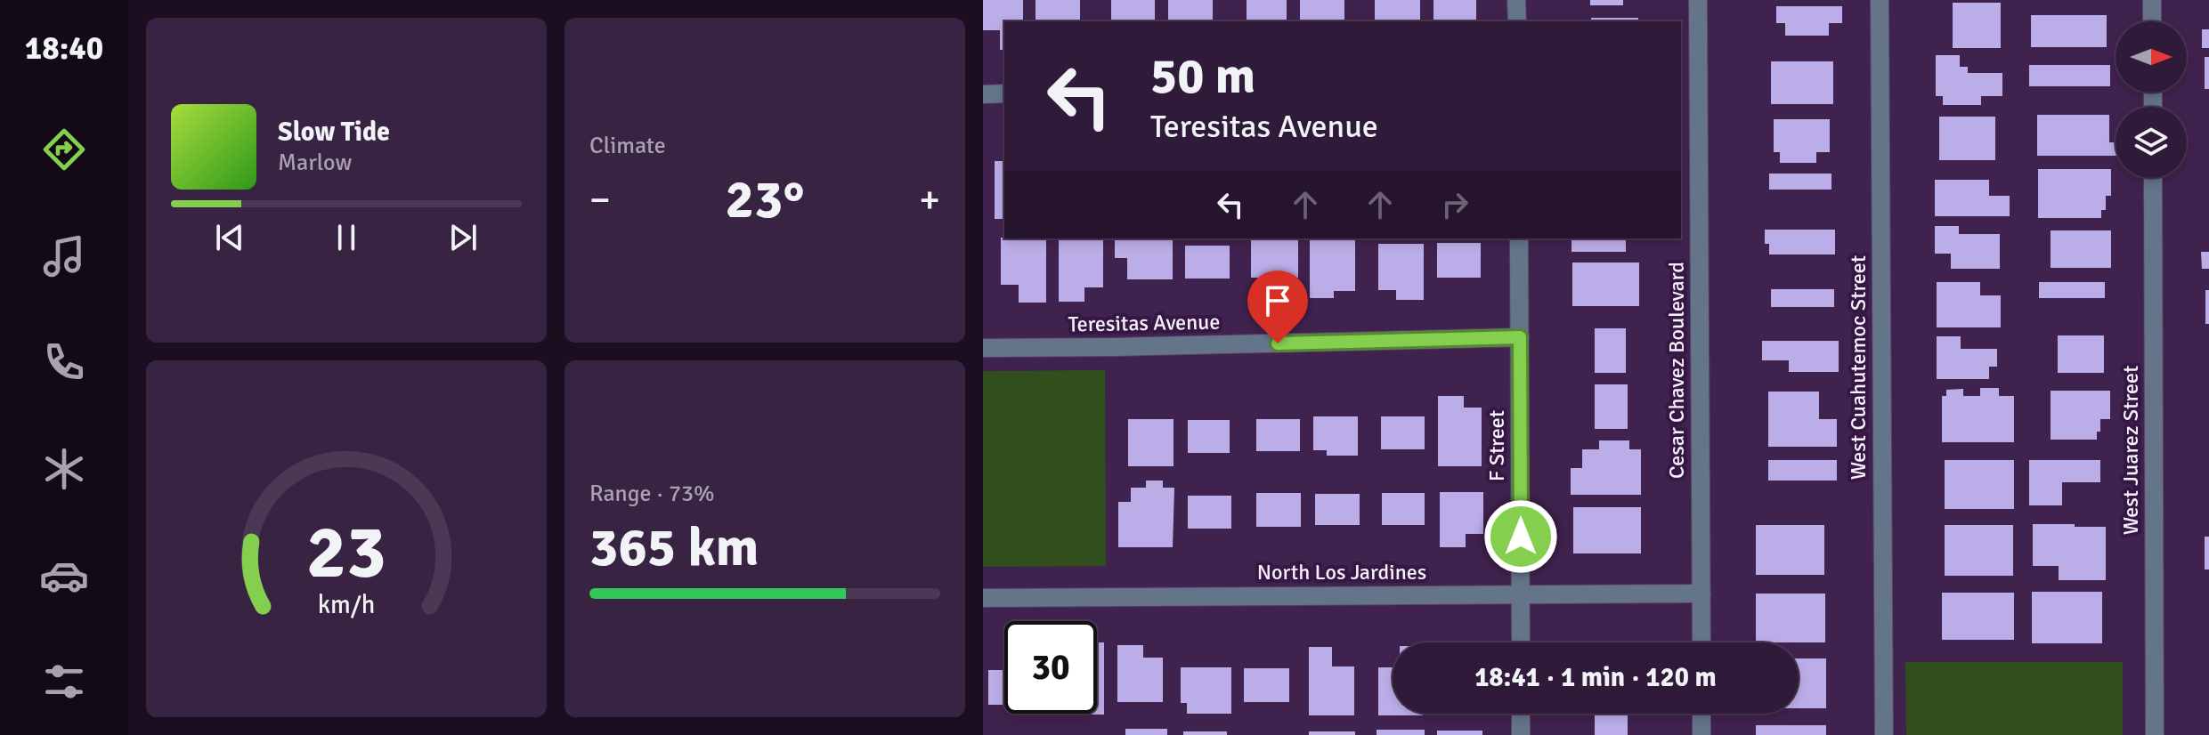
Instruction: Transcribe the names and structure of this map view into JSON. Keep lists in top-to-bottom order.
{
  "streets": {
    "street": [
      "Teresitas Avenue",
      "West Cuahutemoc Street",
      "Cesar Chavez Boulevard",
      "F Street",
      "West Juarez Street",
      "North Los Jardines"
    ]
  },
  "crossings": [
    ["Teresitas Avenue", "F Street"],
    ["Cesar Chavez Boulevard", "North Los Jardines"],
    ["F Street", "North Los Jardines"]
  ],
  "north": "right",
  "page": {
    "tabs": "18:40",
    "tile": [
      "Climate",
      ["Range · 73%", "365 km"]
    ],
    "turn": ["50 m", "Teresitas Avenue"],
    "song": ["Slow Tide", "Marlow"],
    "heat": ["−", "23°", "+"],
    "limit": "30",
    "trip": "18:41 · 1 min · 120 m",
    "gauge": ["23", "km/h"]
  }
}
